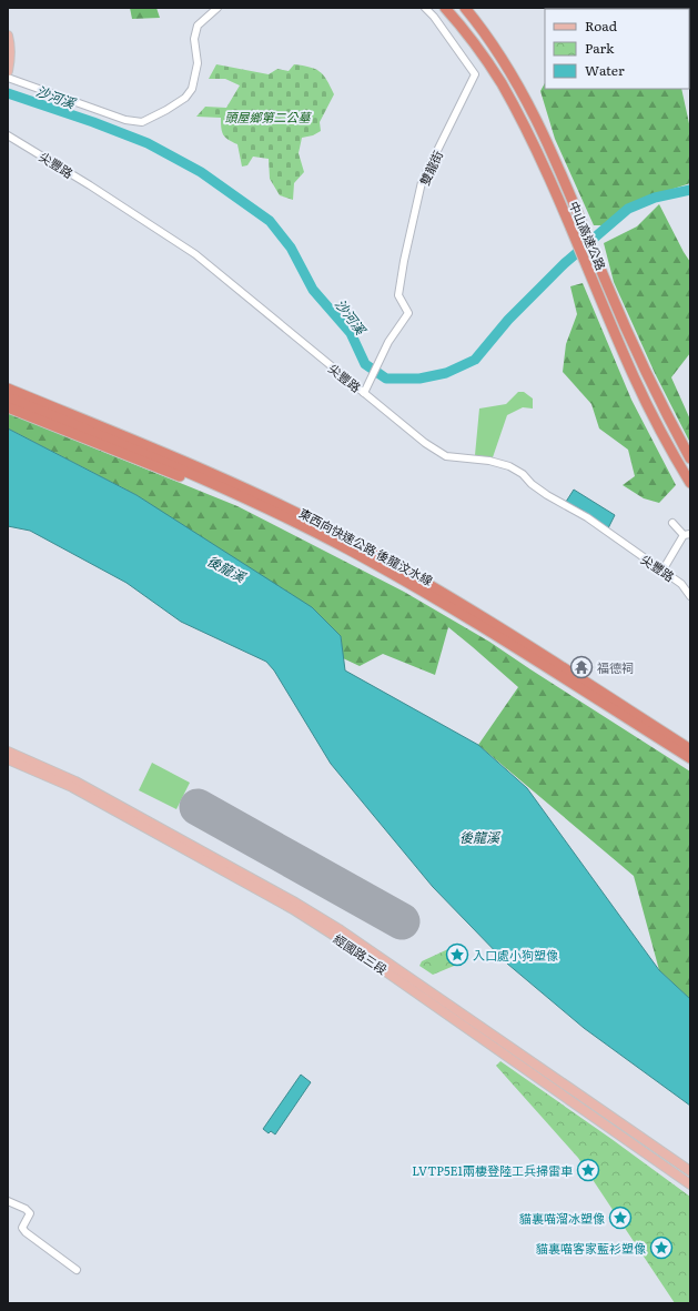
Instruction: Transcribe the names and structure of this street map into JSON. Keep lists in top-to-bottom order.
{
  "streets": {
    "highway": ["中山高速公路", "東西向快速公路 後龍汶水線"],
    "main road": ["經國路三段"],
    "street": ["尖豐路", "雙龍街"]
  },
  "crossings": [
    ["尖豐路", "雙龍街"],
    ["雙龍街", "中山高速公路"]
  ],
  "water": ["沙河溪", "後龍溪"],
  "parks": ["頭屋鄉第二公墓"],
  "places": {
    "temple": ["福德祠"],
    "place": [
      "入口處小狗塑像",
      "LVTP5E1兩棲登陸工兵掃雷車",
      "貓裏喵溜冰塑像",
      "貓裏喵客家藍衫塑像"
    ]
  },
  "legend": ["Road", "Park", "Water"]
}
